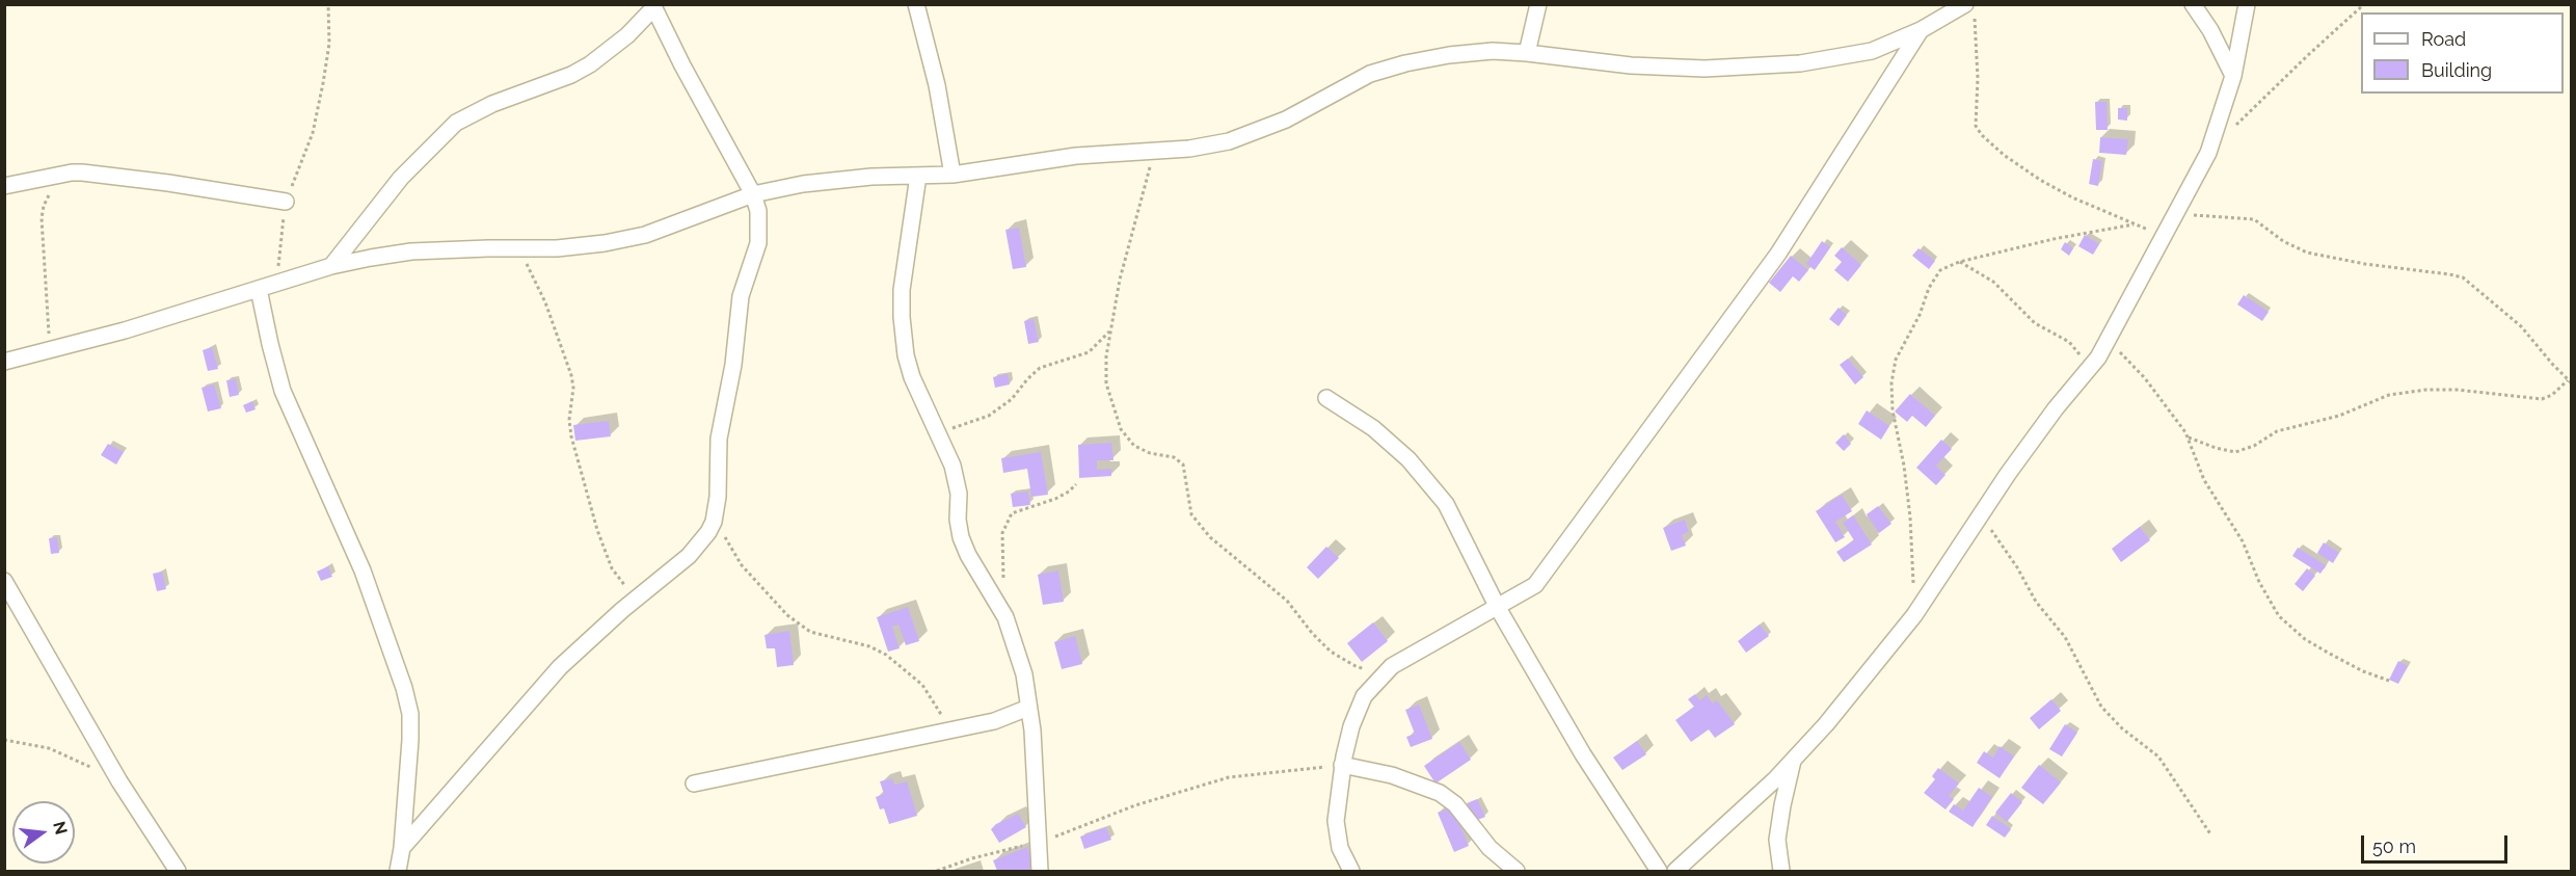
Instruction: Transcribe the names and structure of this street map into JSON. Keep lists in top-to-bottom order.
{
  "legend": ["Road", "Building"],
  "scale_bar": "50 m",
  "north": "right"
}
